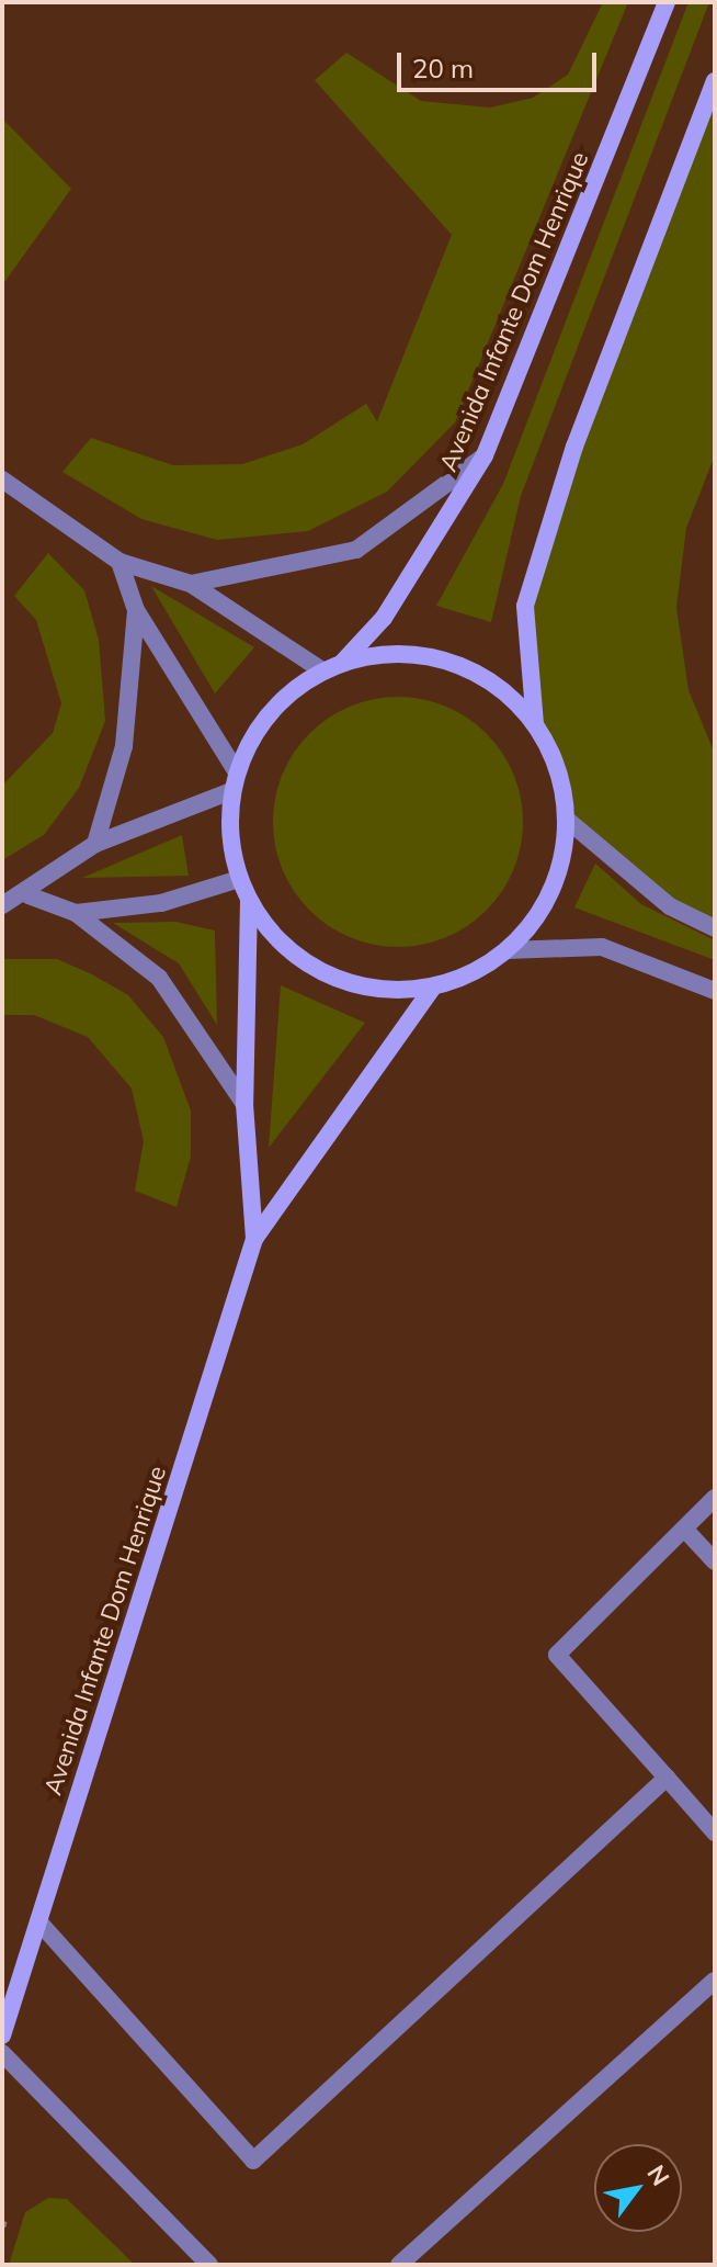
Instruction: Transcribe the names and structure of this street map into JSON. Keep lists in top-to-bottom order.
{
  "streets": {
    "main road": ["Avenida Infante Dom Henrique"]
  },
  "scale_bar": "20 m",
  "north": "top right"
}
